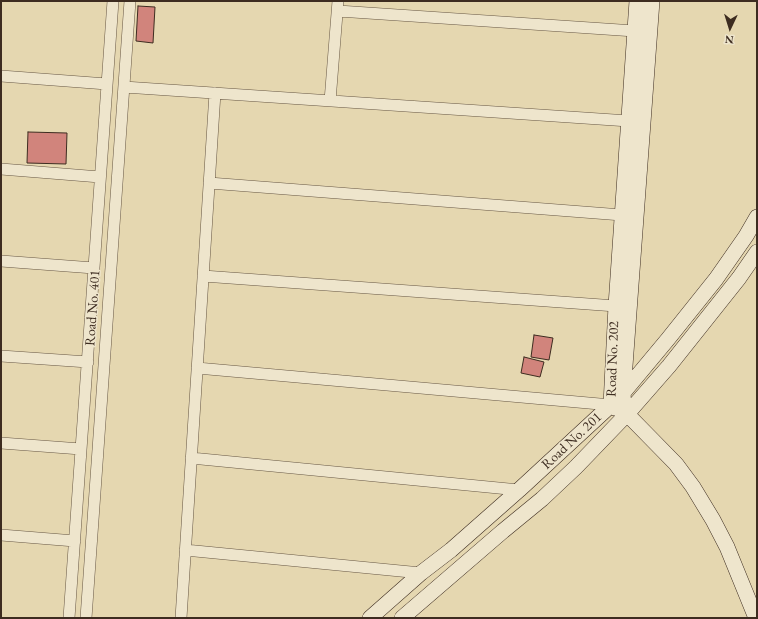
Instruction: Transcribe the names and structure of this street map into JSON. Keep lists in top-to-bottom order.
{
  "streets": {
    "street": ["Road No. 401", "Road No. 202", "Road No. 201"]
  },
  "crossings": [
    ["Road No. 202", "Road No. 201"]
  ],
  "north": "bottom"
}
